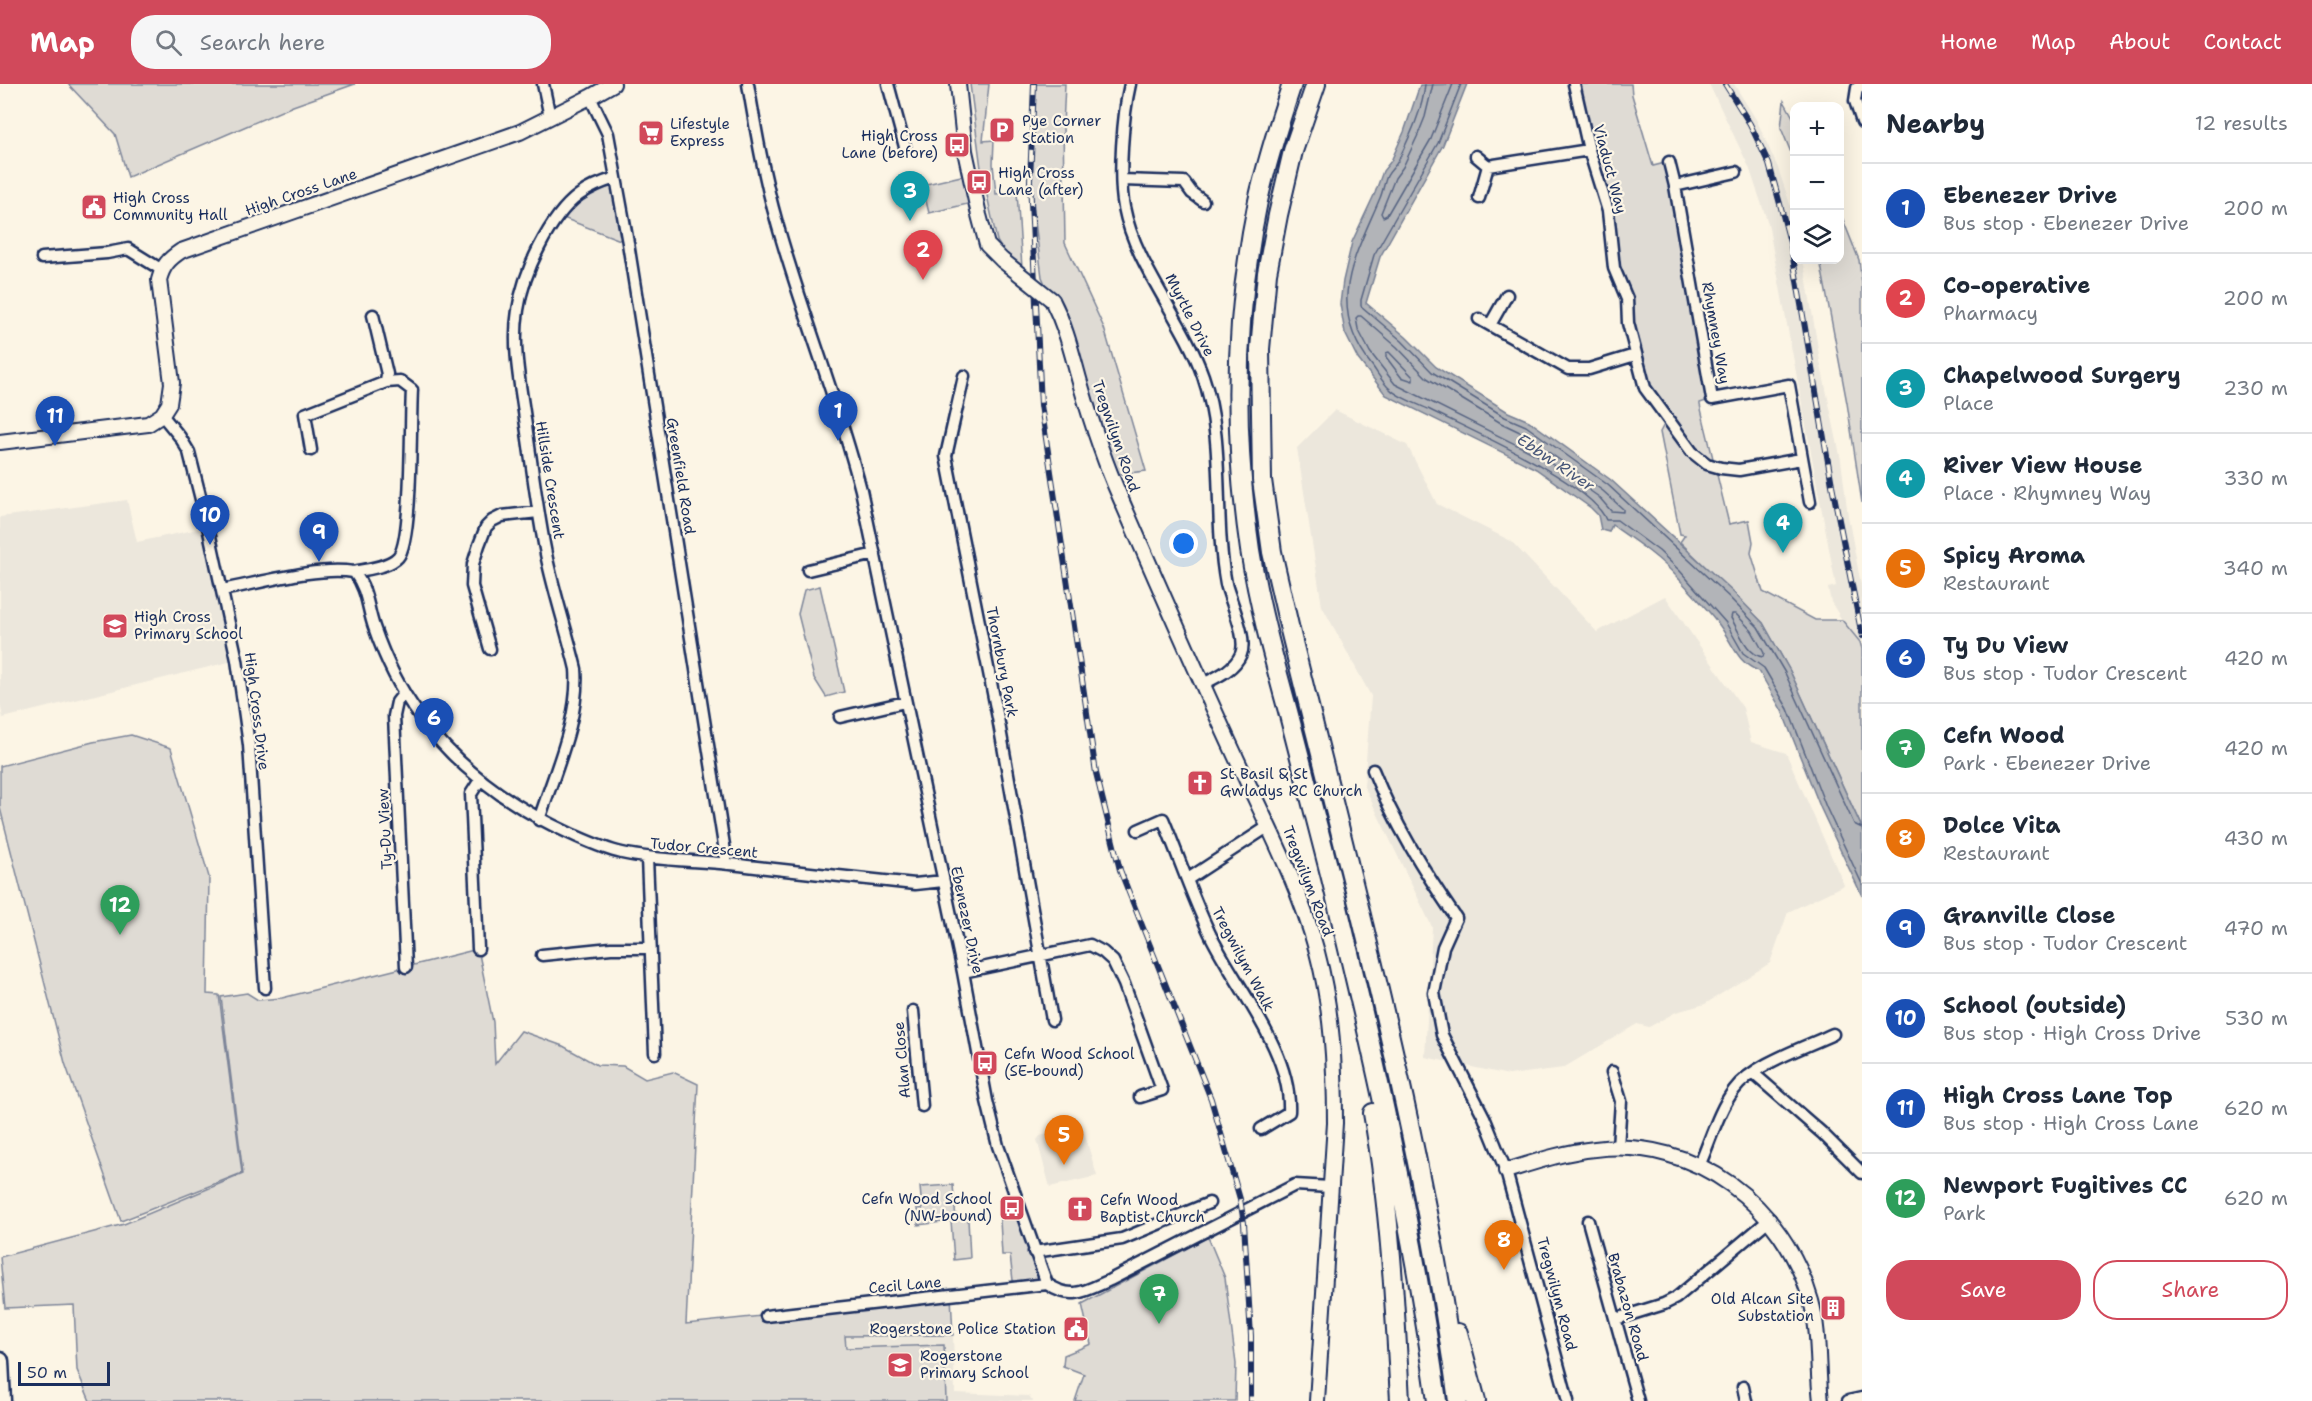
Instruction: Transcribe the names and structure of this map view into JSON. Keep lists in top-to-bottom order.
{
  "streets": {
    "street": [
      "Viaduct Way",
      "High Cross Lane",
      "Myrtle Drive",
      "Rhymney Way",
      "Tregwilym Road",
      "Greenfield Road",
      "Hillside Crescent",
      "Thornbury Park",
      "High Cross Drive",
      "Ty-Du View",
      "Tudor Crescent",
      "Ebenezer Drive",
      "Tregwilym Walk",
      "Alan Close",
      "Cecil Lane",
      "Brabazon Road"
    ]
  },
  "crossings": [
    ["Viaduct Way", "Rhymney Way"],
    ["High Cross Lane", "Greenfield Road"],
    ["Myrtle Drive", "Tregwilym Road"],
    ["Greenfield Road", "Hillside Crescent"],
    ["Greenfield Road", "Tudor Crescent"],
    ["Hillside Crescent", "Tudor Crescent"],
    ["Ty-Du View", "Tudor Crescent"],
    ["Tudor Crescent", "Ebenezer Drive"],
    ["Ebenezer Drive", "Cecil Lane"]
  ],
  "water": ["Ebbw River"],
  "places": {
    "parking": ["Pye Corner Station"],
    "supermarket": ["Lifestyle Express"],
    "bus stop": [
      "High Cross Lane (before)",
      "High Cross Lane (after)",
      "Cefn Wood School (SE-bound)",
      "Cefn Wood School (NW-bound)"
    ],
    "public building": ["High Cross Community Hall", "Rogerstone Police Station"],
    "school or university": ["High Cross Primary School", "Rogerstone Primary School"],
    "church": ["St Basil & St Gwladys RC Church", "Cefn Wood Baptist Church"],
    "building": ["Old Alcan Site Substation"]
  },
  "scale_bar": "50 m",
  "page": {
    "header": "Map",
    "search": "Search here",
    "nav": [
      "Home",
      "Map",
      "About",
      "Contact"
    ],
    "heading": ["Nearby", "12 results"],
    "map_buttons": ["+", "−"],
    "list": [
      {
        "mark": "1",
        "name": "Ebenezer Drive",
        "note": "Bus stop · Ebenezer Drive",
        "value": "200 m"
      },
      {
        "mark": "2",
        "name": "Co-operative",
        "note": "Pharmacy",
        "value": "200 m"
      },
      {
        "mark": "3",
        "name": "Chapelwood Surgery",
        "note": "Place",
        "value": "230 m"
      },
      {
        "mark": "4",
        "name": "River View House",
        "note": "Place · Rhymney Way",
        "value": "330 m"
      },
      {
        "mark": "5",
        "name": "Spicy Aroma",
        "note": "Restaurant",
        "value": "340 m"
      },
      {
        "mark": "6",
        "name": "Ty Du View",
        "note": "Bus stop · Tudor Crescent",
        "value": "420 m"
      },
      {
        "mark": "7",
        "name": "Cefn Wood",
        "note": "Park · Ebenezer Drive",
        "value": "420 m"
      },
      {
        "mark": "8",
        "name": "Dolce Vita",
        "note": "Restaurant",
        "value": "430 m"
      },
      {
        "mark": "9",
        "name": "Granville Close",
        "note": "Bus stop · Tudor Crescent",
        "value": "470 m"
      },
      {
        "mark": "10",
        "name": "School (outside)",
        "note": "Bus stop · High Cross Drive",
        "value": "530 m"
      },
      {
        "mark": "11",
        "name": "High Cross Lane Top",
        "note": "Bus stop · High Cross Lane",
        "value": "620 m"
      },
      {
        "mark": "12",
        "name": "Newport Fugitives CC",
        "note": "Park",
        "value": "620 m"
      }
    ],
    "pins": [
      "3",
      "2",
      "1",
      "11",
      "10",
      "4",
      "9",
      "6",
      "12",
      "5",
      "8",
      "7"
    ],
    "buttons": ["Save", "Share"],
    "scale": "50 m"
  }
}
